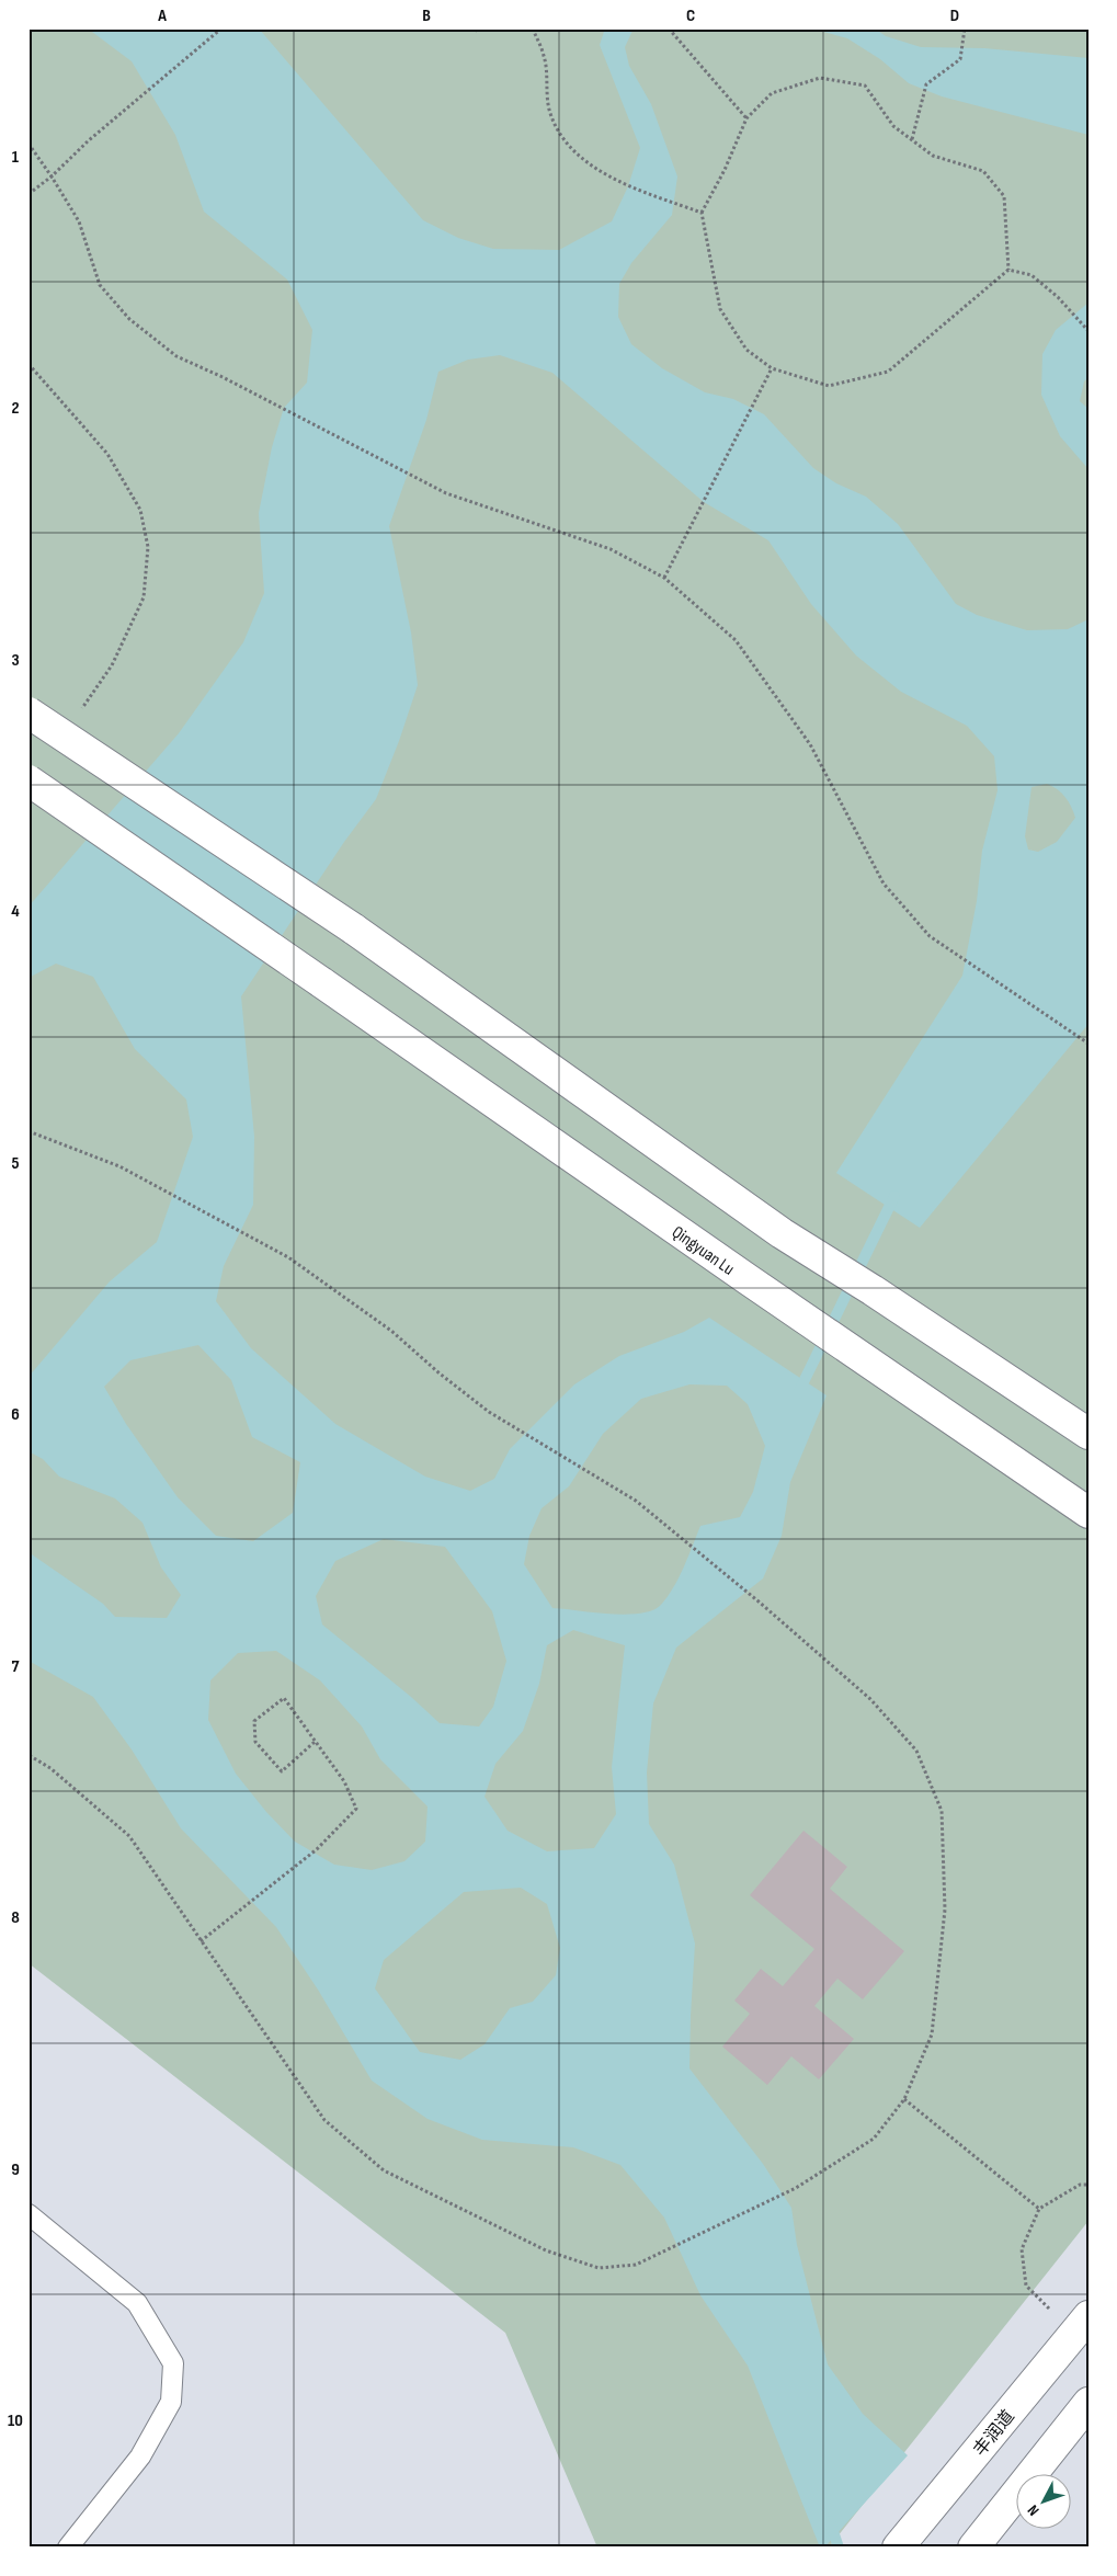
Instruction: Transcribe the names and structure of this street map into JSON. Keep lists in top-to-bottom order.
{
  "streets": {
    "street": ["Qingyuan Lu", "丰润道"]
  },
  "north": "bottom left",
  "grid": {
    "columns": [
      "A",
      "B",
      "C",
      "D"
    ],
    "rows": [
      "1",
      "2",
      "3",
      "4",
      "5",
      "6",
      "7",
      "8",
      "9",
      "10"
    ]
  }
}
